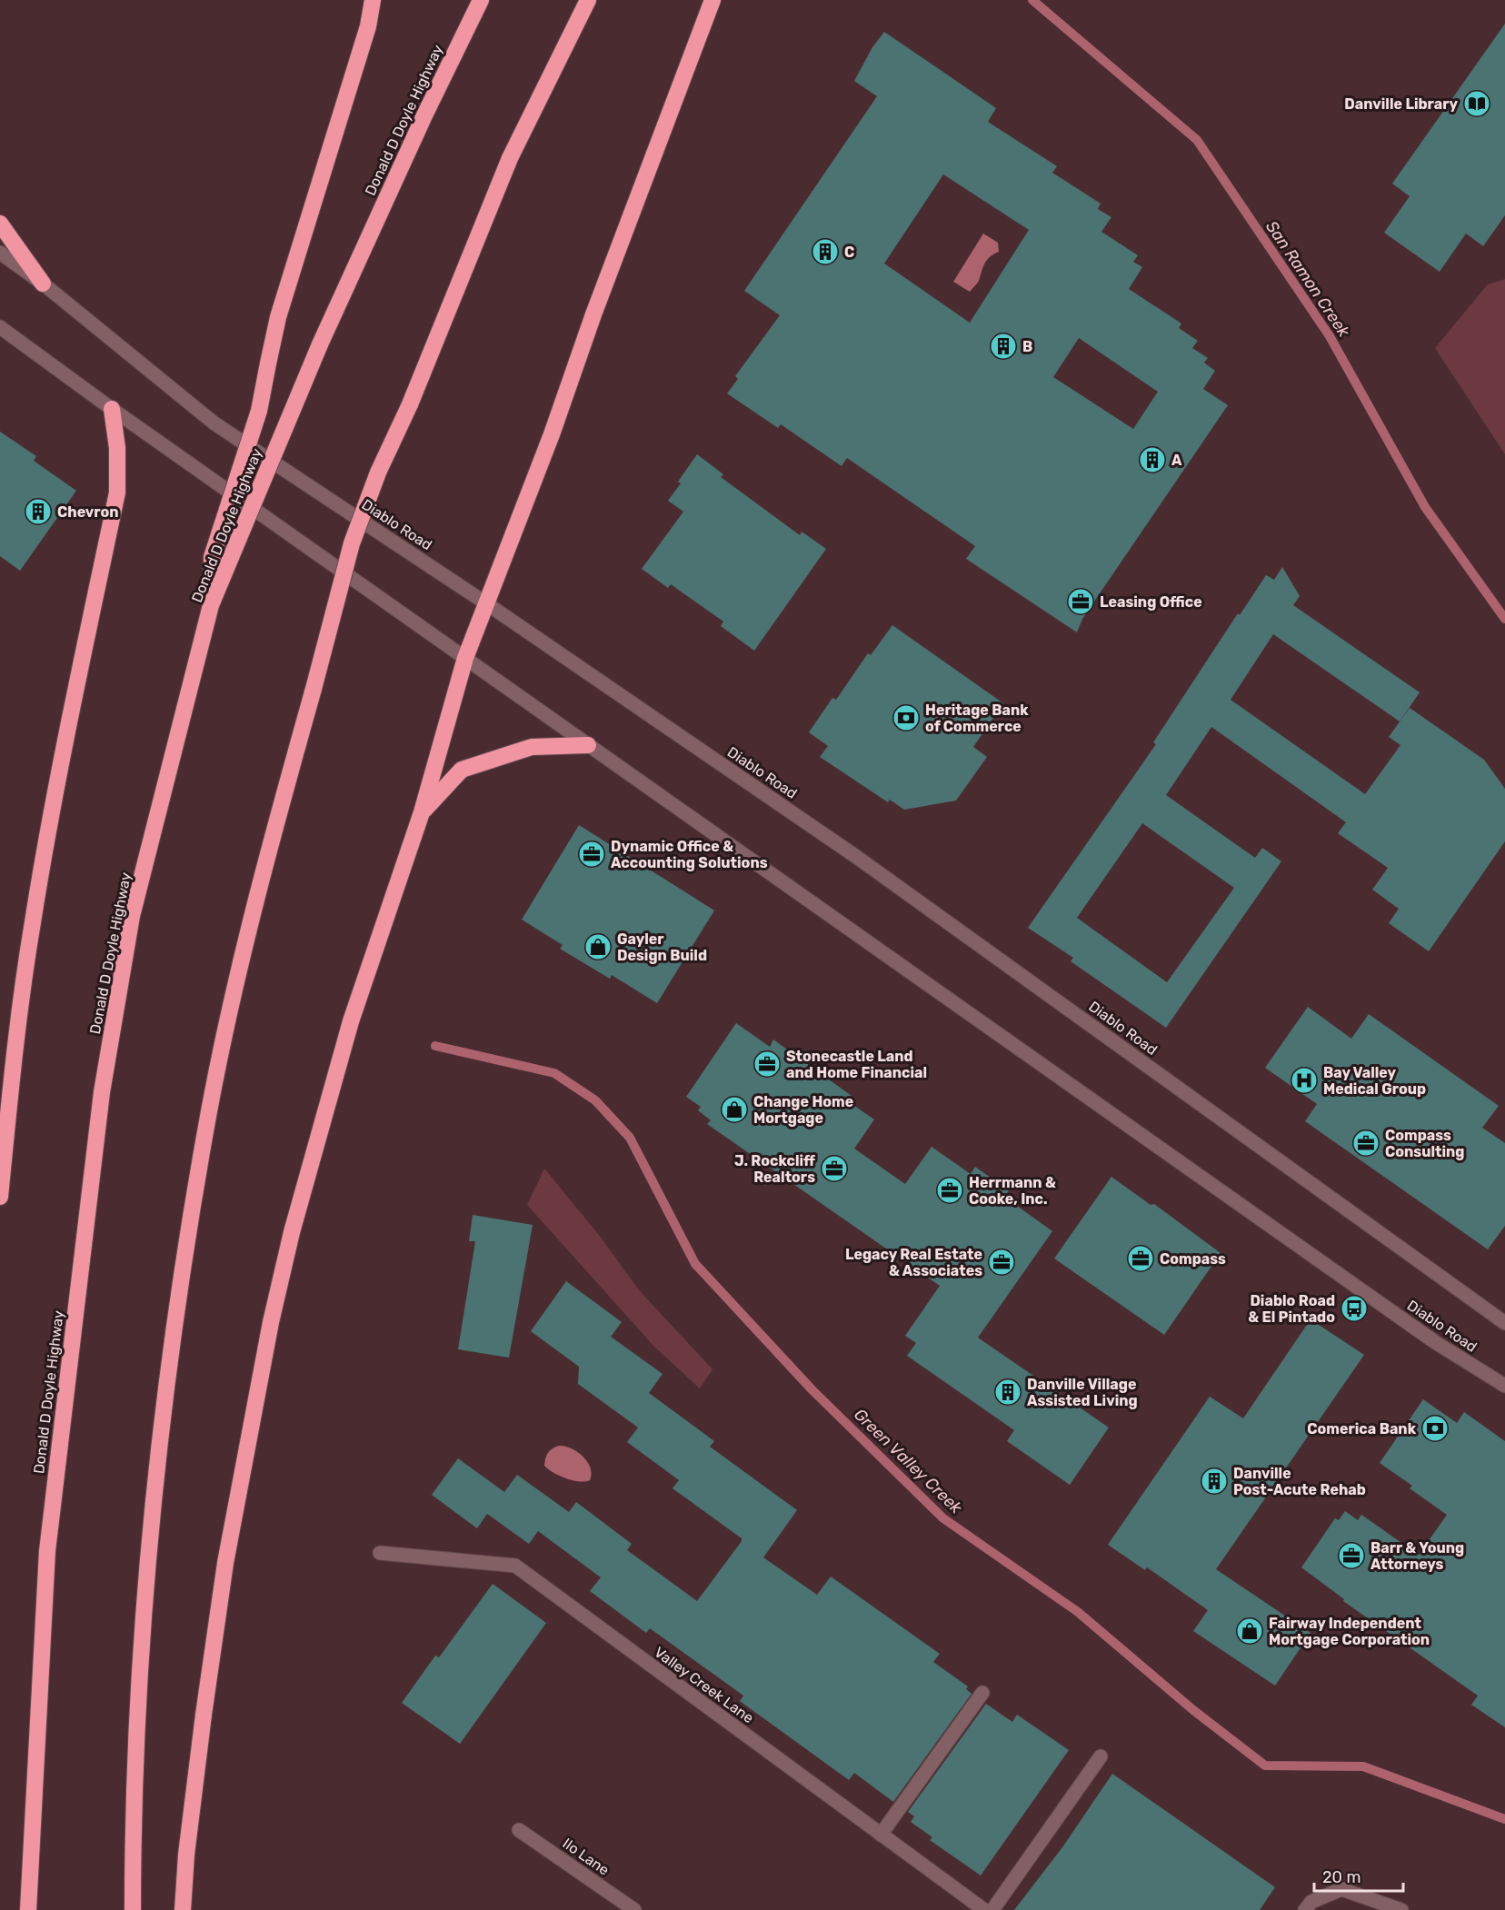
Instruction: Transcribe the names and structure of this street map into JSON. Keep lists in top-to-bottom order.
{
  "streets": {
    "highway": ["Donald D Doyle Highway"],
    "street": ["Diablo Road", "Valley Creek Lane", "Ilo Lane"]
  },
  "water": ["San Ramon Creek", "Green Valley Creek"],
  "places": {
    "library": ["Danville Library"],
    "building": [
      "C",
      "B",
      "A",
      "Chevron",
      "Danville Village Assisted Living",
      "Danville Post-Acute Rehab"
    ],
    "office": [
      "Leasing Office",
      "Dynamic Office & Accounting Solutions",
      "Stonecastle Land and Home Financial",
      "Compass Consulting",
      "J. Rockcliff Realtors",
      "Herrmann & Cooke, Inc.",
      "Compass",
      "Legacy Real Estate & Associates",
      "Barr & Young Attorneys"
    ],
    "bank": ["Heritage Bank of Commerce", "Comerica Bank"],
    "shop": ["Gayler Design Build", "Change Home Mortgage", "Fairway Independent Mortgage Corporation"],
    "hospital": ["Bay Valley Medical Group"],
    "bus stop": ["Diablo Road & El Pintado"]
  },
  "scale_bar": "20 m"
}
